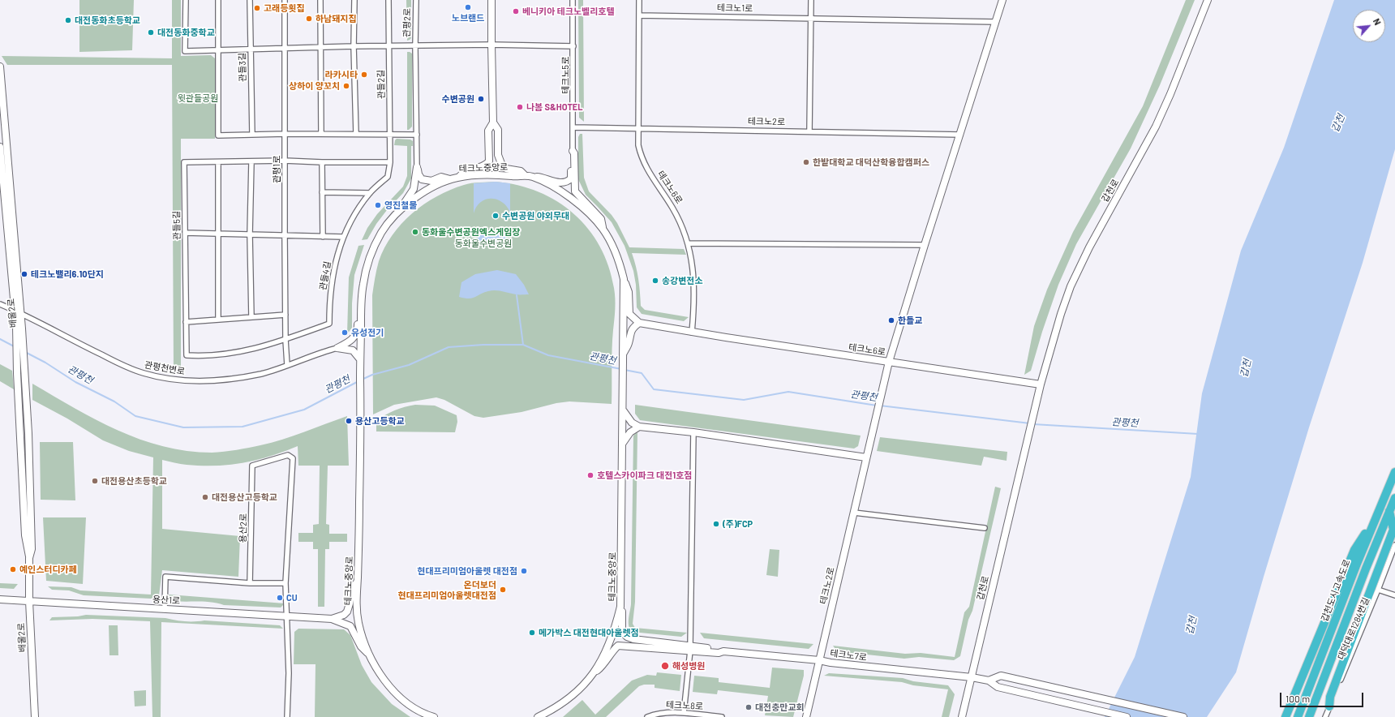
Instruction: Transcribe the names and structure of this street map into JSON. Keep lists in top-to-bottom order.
{
  "streets": {
    "highway": ["갑천도시고속도로"],
    "main road": [
      "테크노2로",
      "테크노중앙로",
      "테크노6로",
      "갑천로",
      "배울2로",
      "용산1로",
      "테크노7로"
    ],
    "street": [
      "테크노1로",
      "관평2로",
      "관들3길",
      "테크노5로",
      "관들2길",
      "관평1로",
      "관들5길",
      "관들4길",
      "관평천변로",
      "용산2로",
      "대덕대로1284번길",
      "테크노8로"
    ]
  },
  "crossings": [
    ["테크노1로", "테크노2로"],
    ["테크노5로", "테크노2로"],
    ["관들2길", "관들4길"],
    ["테크노2로", "테크노6로"],
    ["테크노2로", "테크노7로"],
    ["테크노중앙로", "테크노7로"],
    ["관평1로", "관들5길"],
    ["관평1로", "관들4길"],
    ["관평1로", "관평천변로"],
    ["테크노6로", "갑천로"],
    ["갑천로", "테크노7로"],
    ["관들5길", "관들4길"],
    ["배울2로", "관평천변로"],
    ["배울2로", "용산1로"],
    ["용산2로", "용산1로"]
  ],
  "water": ["갑천", "관평천"],
  "parks": ["윗관들공원", "동화울수변공원"],
  "places": [
    "노브랜드",
    "고래등횟집",
    "베니키아 테크노벨리호텔",
    "하남돼지집",
    "대전동화초등학교",
    "대전동화중학교",
    "라카시타",
    "상하이 양꼬치",
    "수변공원",
    "나봄 S&HOTEL",
    "한밭대학교 대덕산학융합캠퍼스",
    "영진철물",
    "수변공원 야외무대",
    "동화울수변공원엑스게임장",
    "테크노밸리6.10단지",
    "송강변전소",
    "한들교",
    "유성전기",
    "용산고등학교",
    "호텔스카이파크 대전1호점",
    "대전용산초등학교",
    "대전용산고등학교",
    "(주)FCP",
    "예인스터디카페",
    "현대프리미엄아울렛 대전점",
    "온더보더 현대프리미엄아울렛대전점",
    "CU",
    "메가박스 대전현대아울렛점",
    "해성병원",
    "대전충만교회"
  ],
  "scale_bar": "100 m",
  "north": "top right"
}
